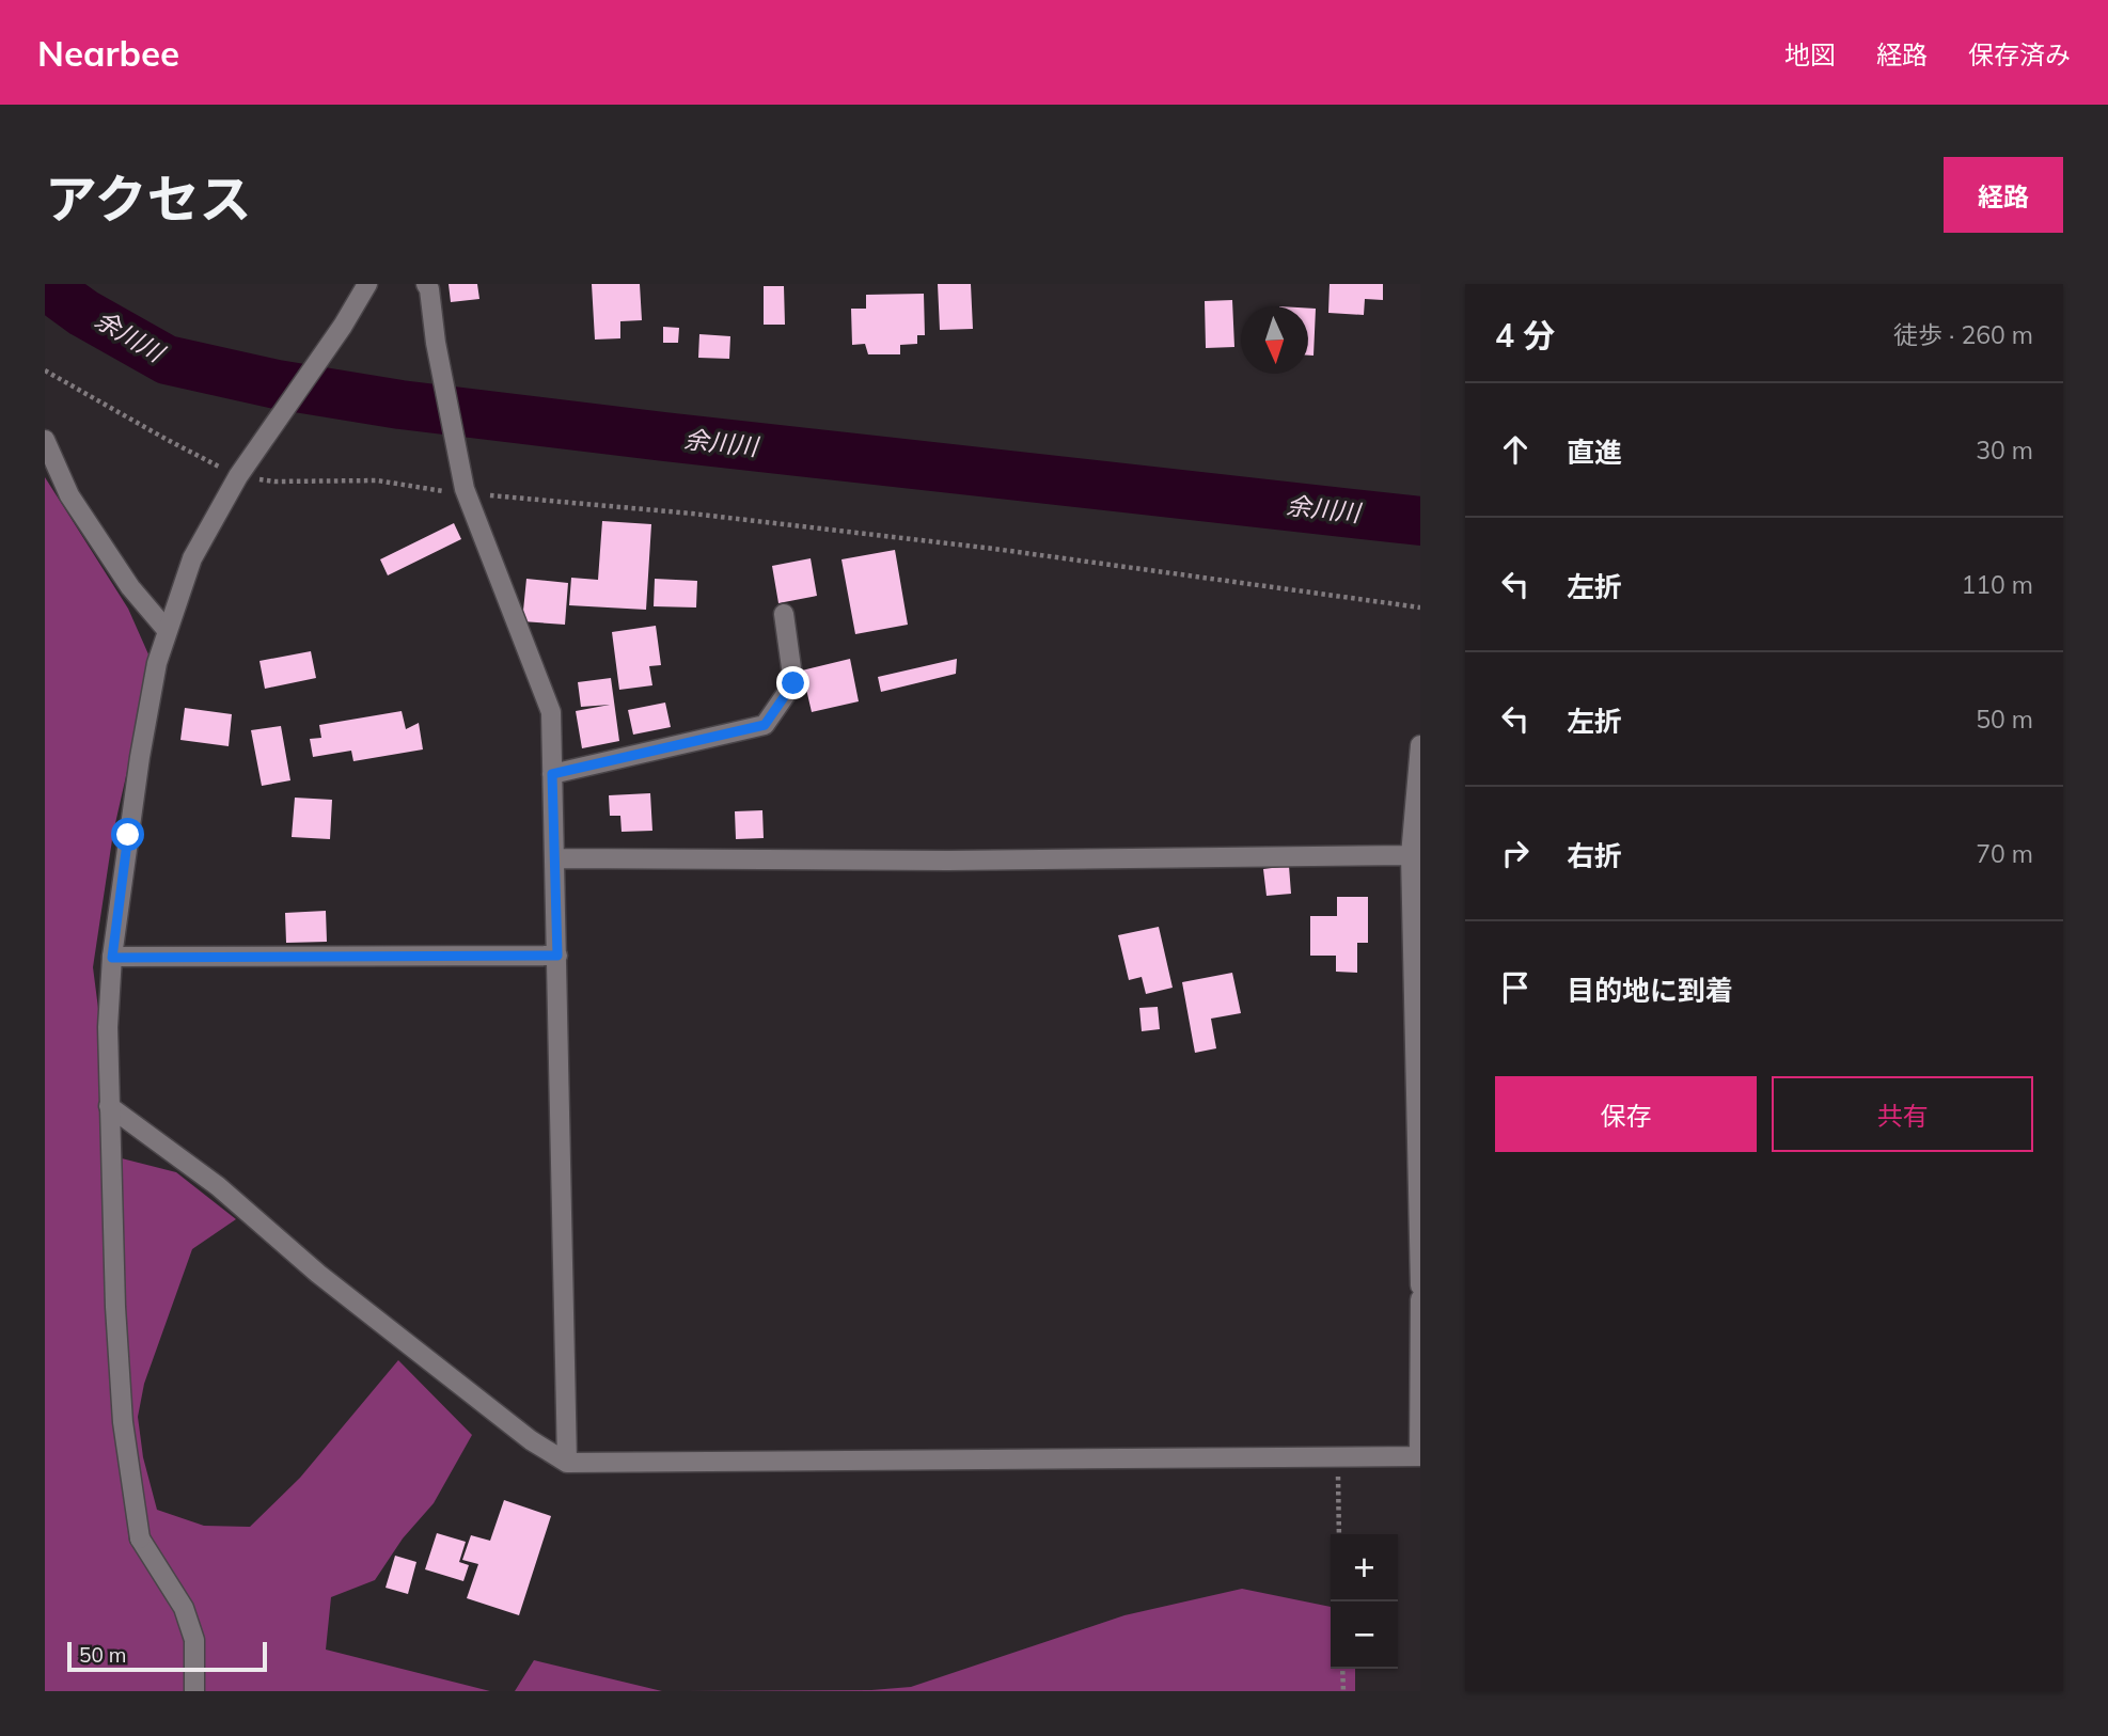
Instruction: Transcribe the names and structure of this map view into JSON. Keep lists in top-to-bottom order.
{
  "water": ["余川川"],
  "scale_bar": "50 m",
  "north": "bottom",
  "page": {
    "header": "Nearbee",
    "nav": ["地図", "経路", "保存済み"],
    "title": "アクセス",
    "buttons": [
      "経路",
      ["保存", "共有"]
    ],
    "heading": ["4 分", "徒歩 · 260 m"],
    "list": [
      ["直進", "30 m"],
      ["左折", "110 m"],
      ["左折", "50 m"],
      ["右折", "70 m"],
      "目的地に到着"
    ],
    "map_buttons": ["+", "−"],
    "scale": "50 m"
  }
}
